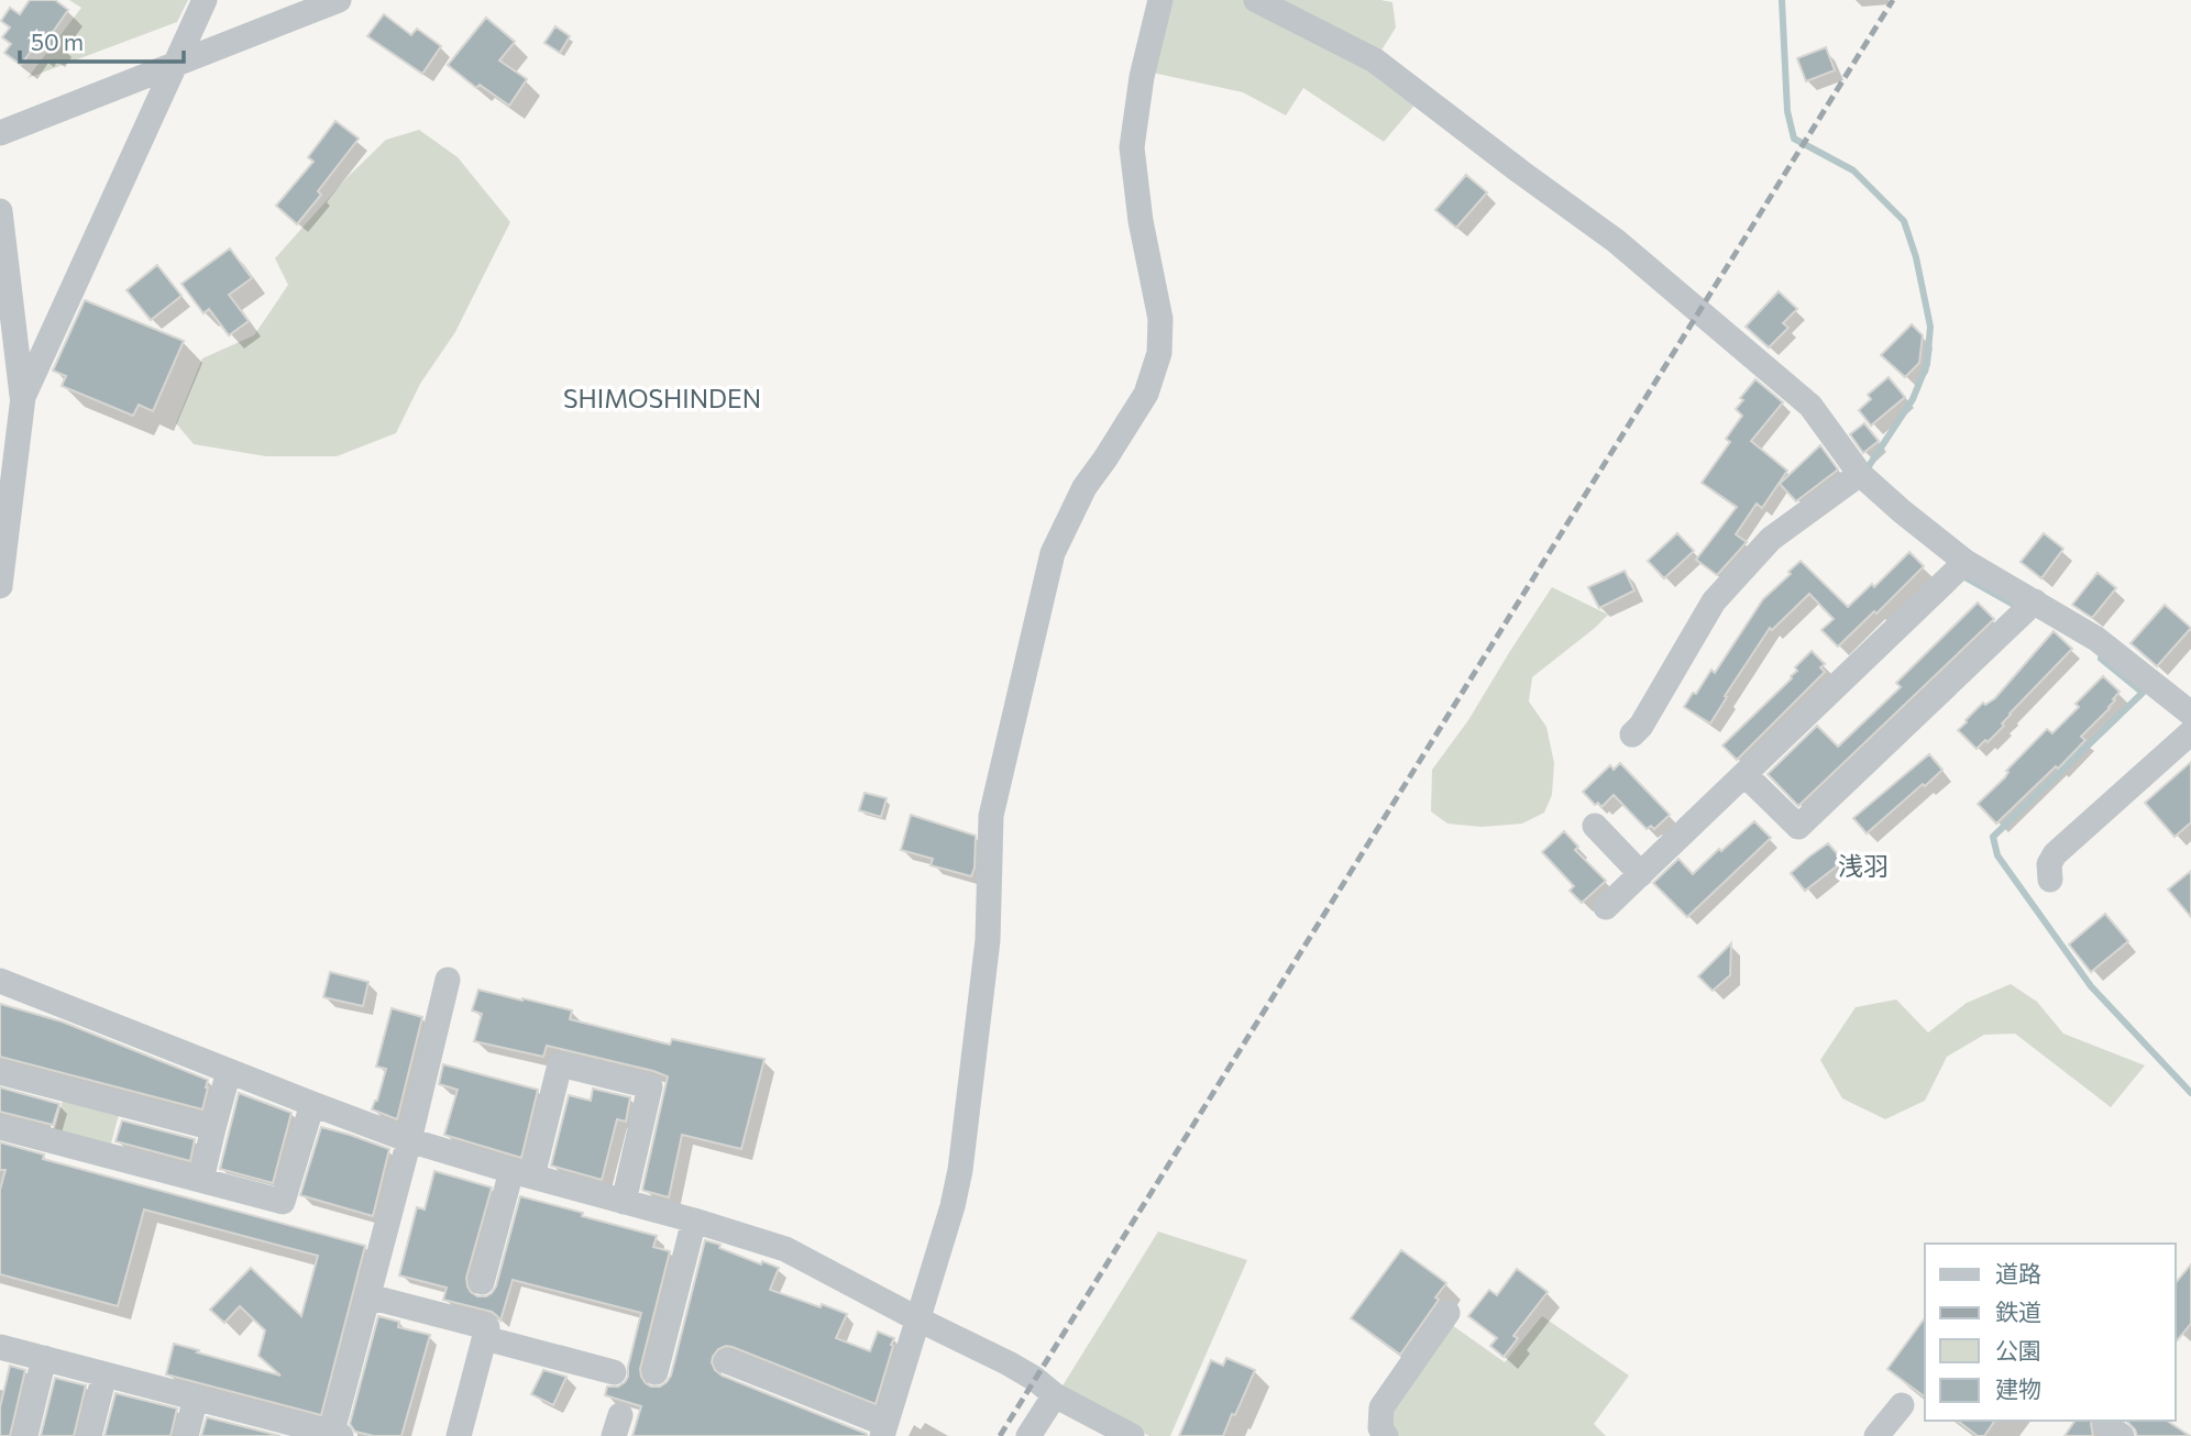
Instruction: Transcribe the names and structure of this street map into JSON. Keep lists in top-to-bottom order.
{
  "districts": ["SHIMOSHINDEN", "浅羽"],
  "legend": [
    "道路",
    "鉄道",
    "公園",
    "建物"
  ],
  "scale_bar": "50 m"
}
